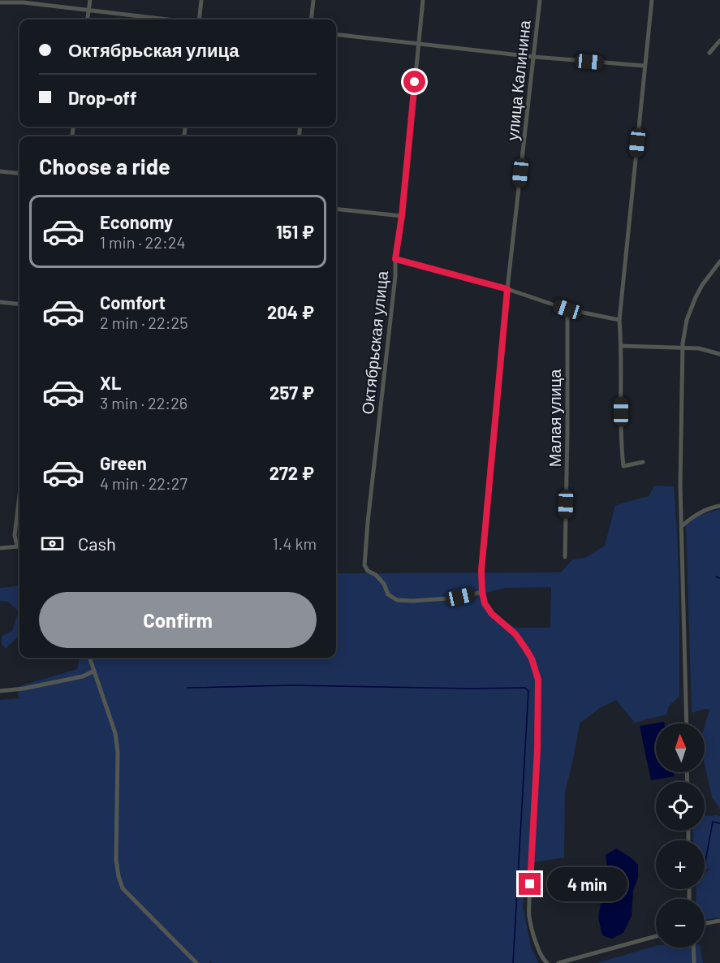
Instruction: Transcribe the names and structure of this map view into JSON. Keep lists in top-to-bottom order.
{
  "streets": {
    "street": ["улица Калинина", "Октябрьская улица", "Малая улица"]
  },
  "crossings": [
    ["улица Калинина", "Октябрьская улица"]
  ],
  "north": "top",
  "page": {
    "banner": ["Октябрьская улица", "Drop-off"],
    "heading": "Choose a ride",
    "list": [
      {
        "name": "Economy",
        "note": "1 min · 22:24",
        "value": "151 ₽"
      },
      {
        "name": "Comfort",
        "note": "2 min · 22:25",
        "value": "204 ₽"
      },
      {
        "name": "XL",
        "note": "3 min · 22:26",
        "value": "257 ₽"
      },
      {
        "name": "Green",
        "note": "4 min · 22:27",
        "value": "272 ₽"
      }
    ],
    "pay": ["Cash", "1.4 km"],
    "buttons": "Confirm",
    "map_buttons": ["+", "−"],
    "bubble": "4 min"
  }
}
